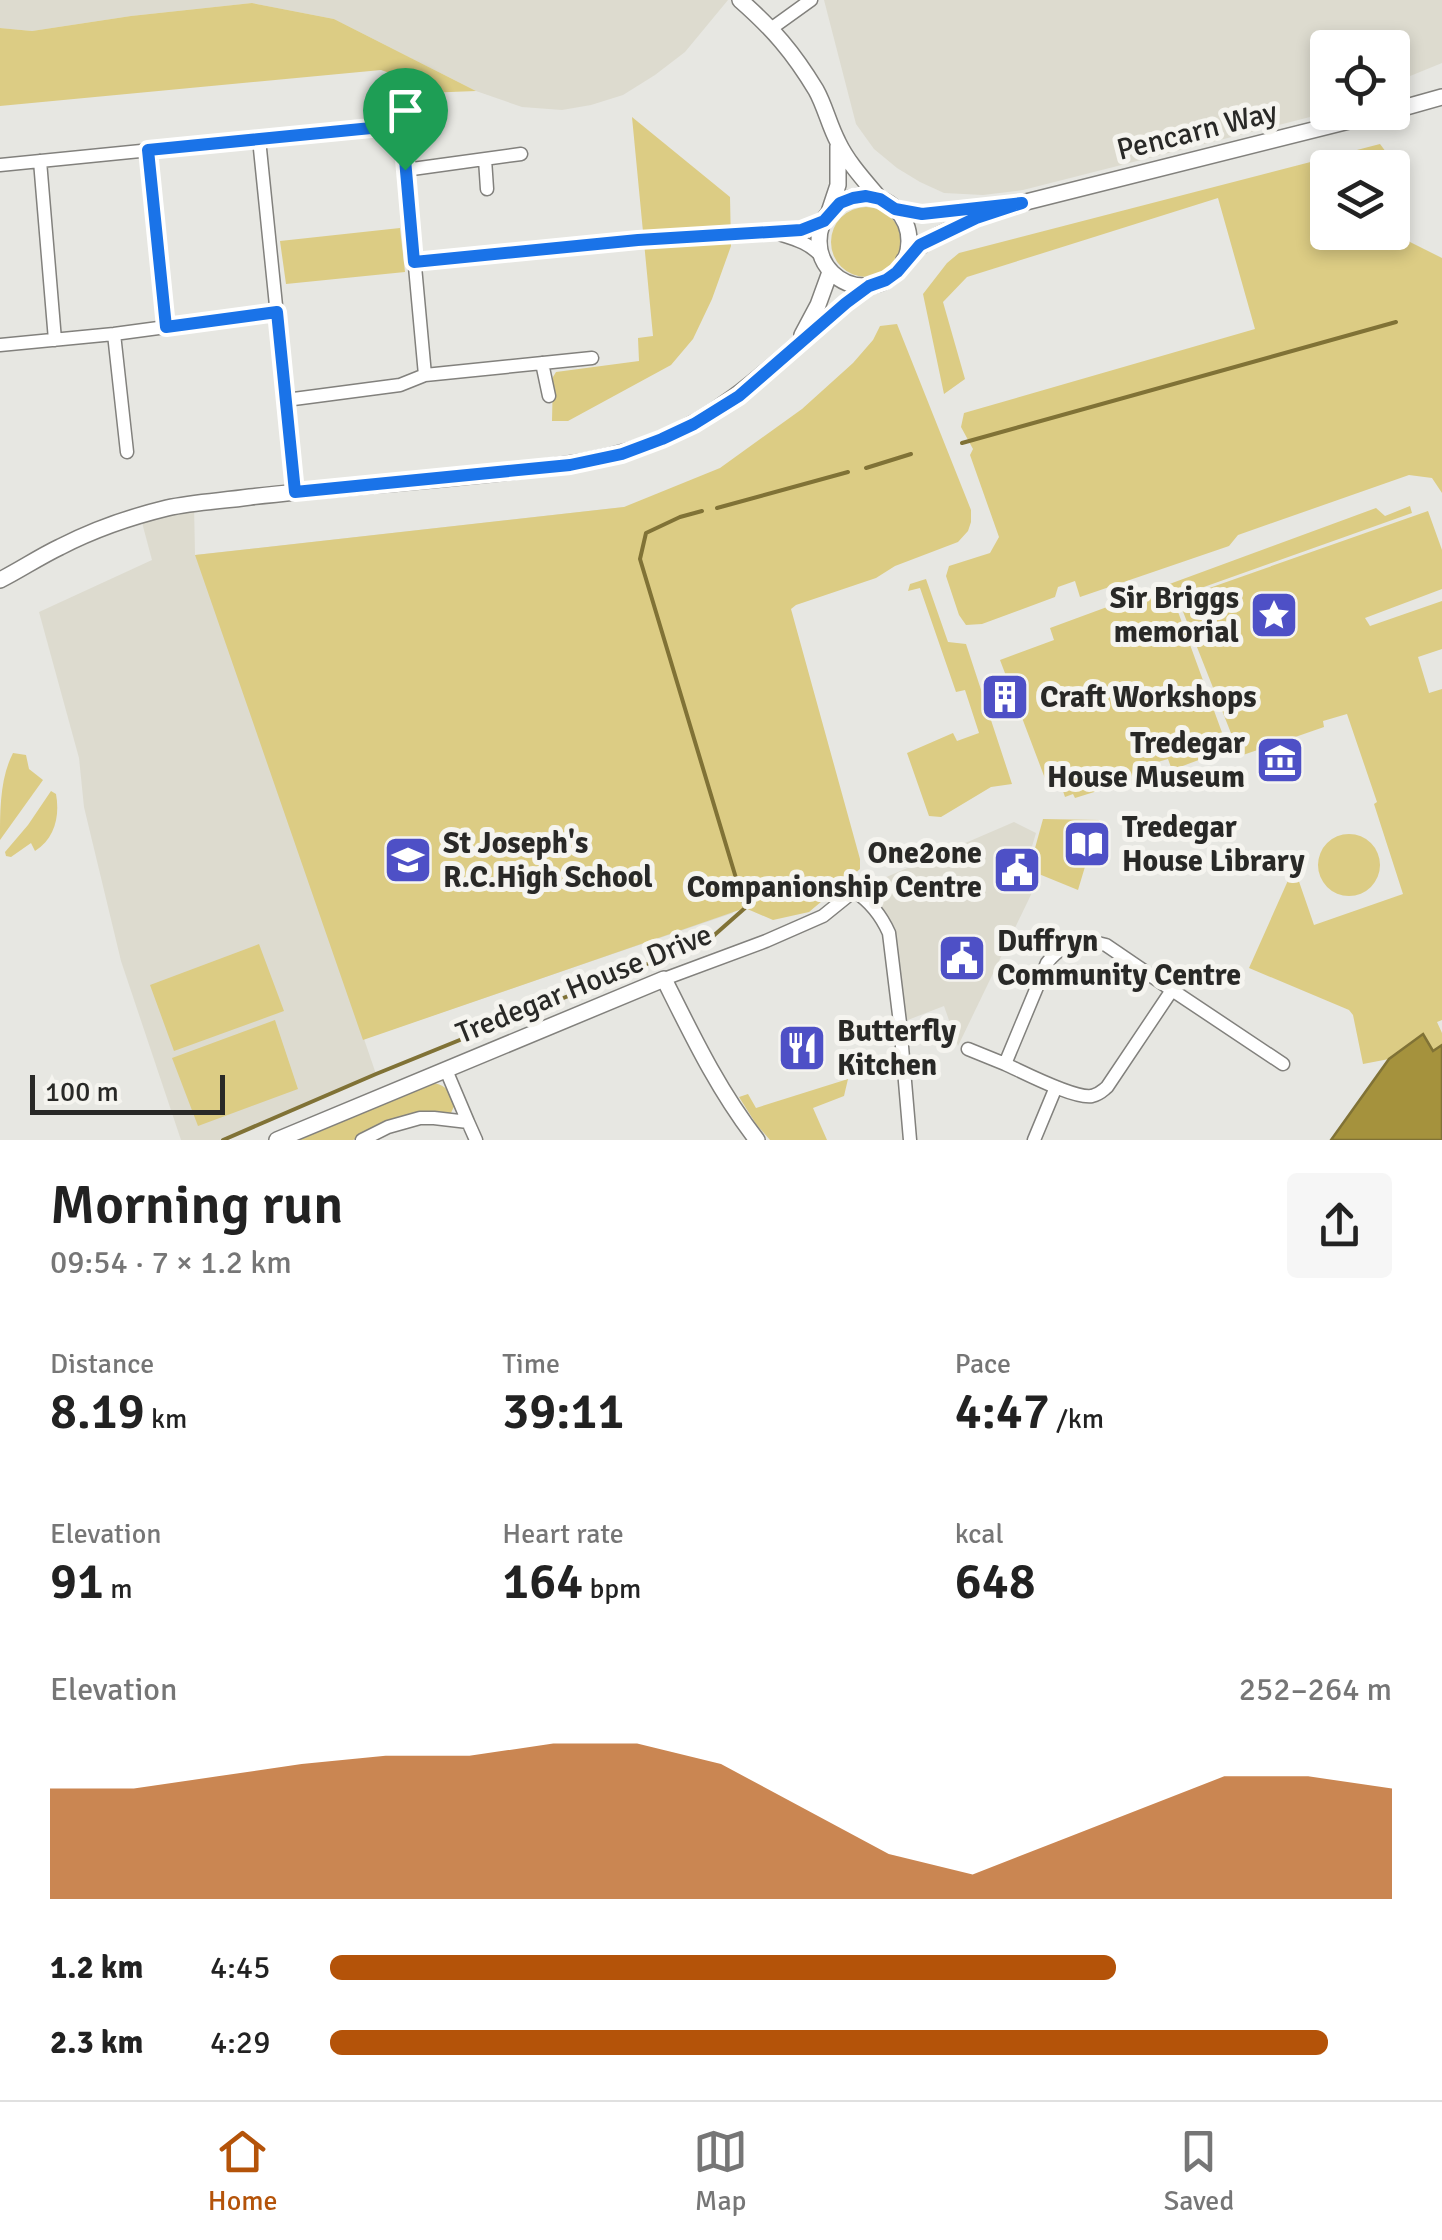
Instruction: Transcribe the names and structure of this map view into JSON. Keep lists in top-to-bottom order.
{
  "streets": {
    "street": ["Pencarn Way", "Tredegar House Drive"]
  },
  "places": {
    "place": ["Sir Briggs memorial"],
    "building": ["Craft Workshops"],
    "museum": ["Tredegar House Museum"],
    "library": ["Tredegar House Library"],
    "school or university": ["St Joseph's R.C.High School"],
    "public building": ["One2one Companionship Centre", "Duffryn Community Centre"],
    "restaurant": ["Butterfly Kitchen"]
  },
  "scale_bar": "100 m",
  "page": {
    "scale": "100 m",
    "heading": ["Morning run", "09:54 · 7 × 1.2 km"],
    "stats": [
      ["Distance", "8.19 km"],
      ["Time", "39:11"],
      ["Pace", "4:47 /km"],
      ["Elevation", "91 m"],
      ["Heart rate", "164 bpm"],
      ["kcal", "648"]
    ],
    "chart": ["Elevation", "252–264 m"],
    "list": [
      {
        "name": "1.2 km",
        "note": "4:45"
      },
      {
        "name": "2.3 km",
        "note": "4:29"
      }
    ],
    "tabs": ["Home", "Map", "Saved"]
  }
}
